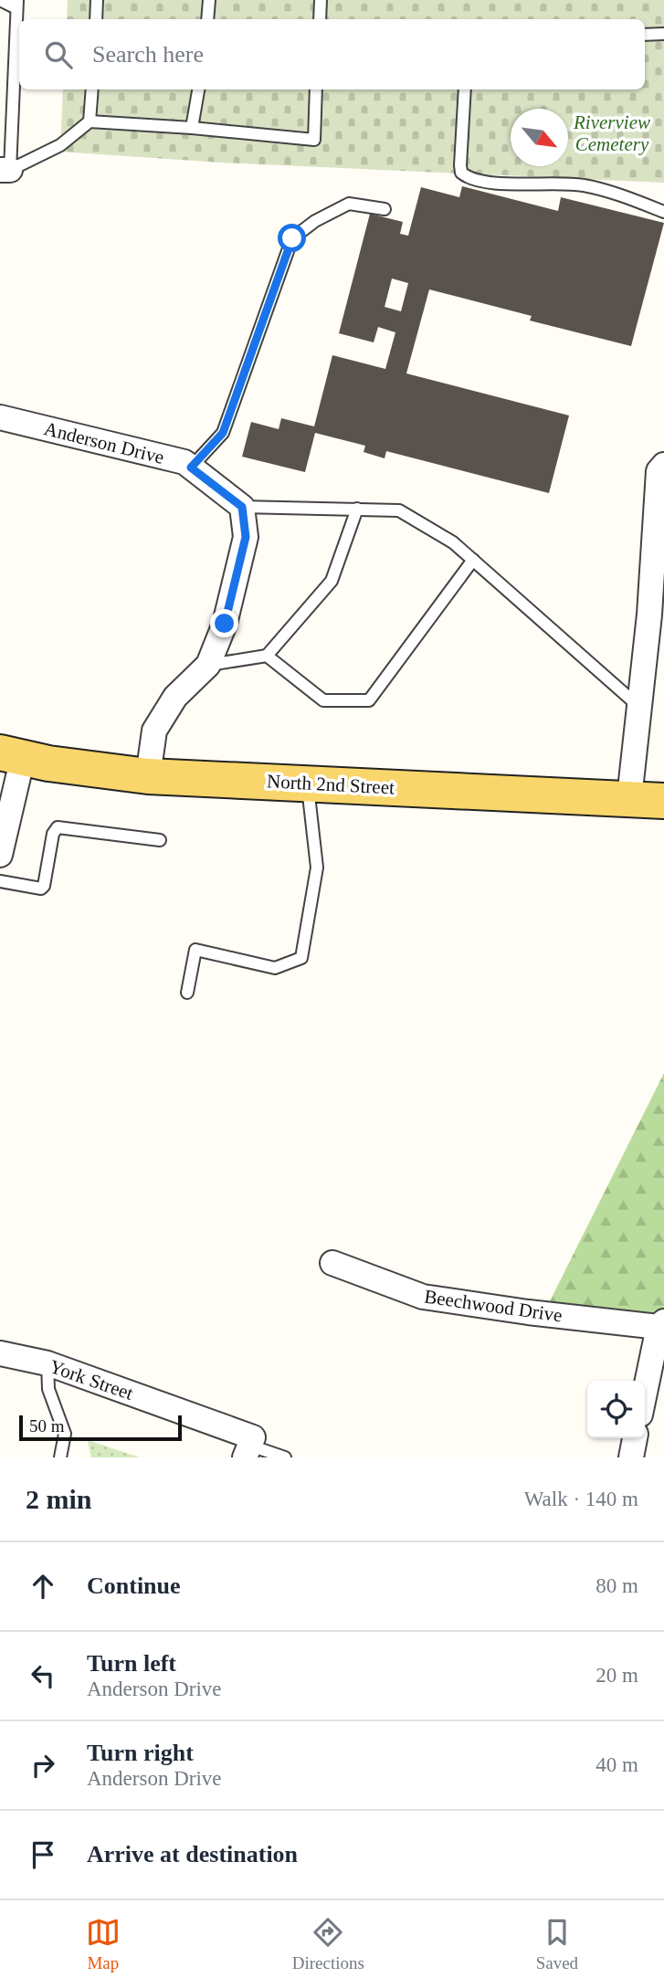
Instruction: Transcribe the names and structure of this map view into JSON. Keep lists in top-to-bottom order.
{
  "streets": {
    "main road": ["North 2nd Street"],
    "street": ["Anderson Drive", "Beechwood Drive", "York Street"]
  },
  "parks": ["Riverview Cemetery"],
  "scale_bar": "50 m",
  "north": "bottom right",
  "page": {
    "search": "Search here",
    "scale": "50 m",
    "heading": ["2 min", "Walk · 140 m"],
    "list": [
      ["Continue", "80 m"],
      ["Turn left", "Anderson Drive", "20 m"],
      ["Turn right", "Anderson Drive", "40 m"],
      "Arrive at destination"
    ],
    "nav": ["Map", "Directions", "Saved"]
  }
}
